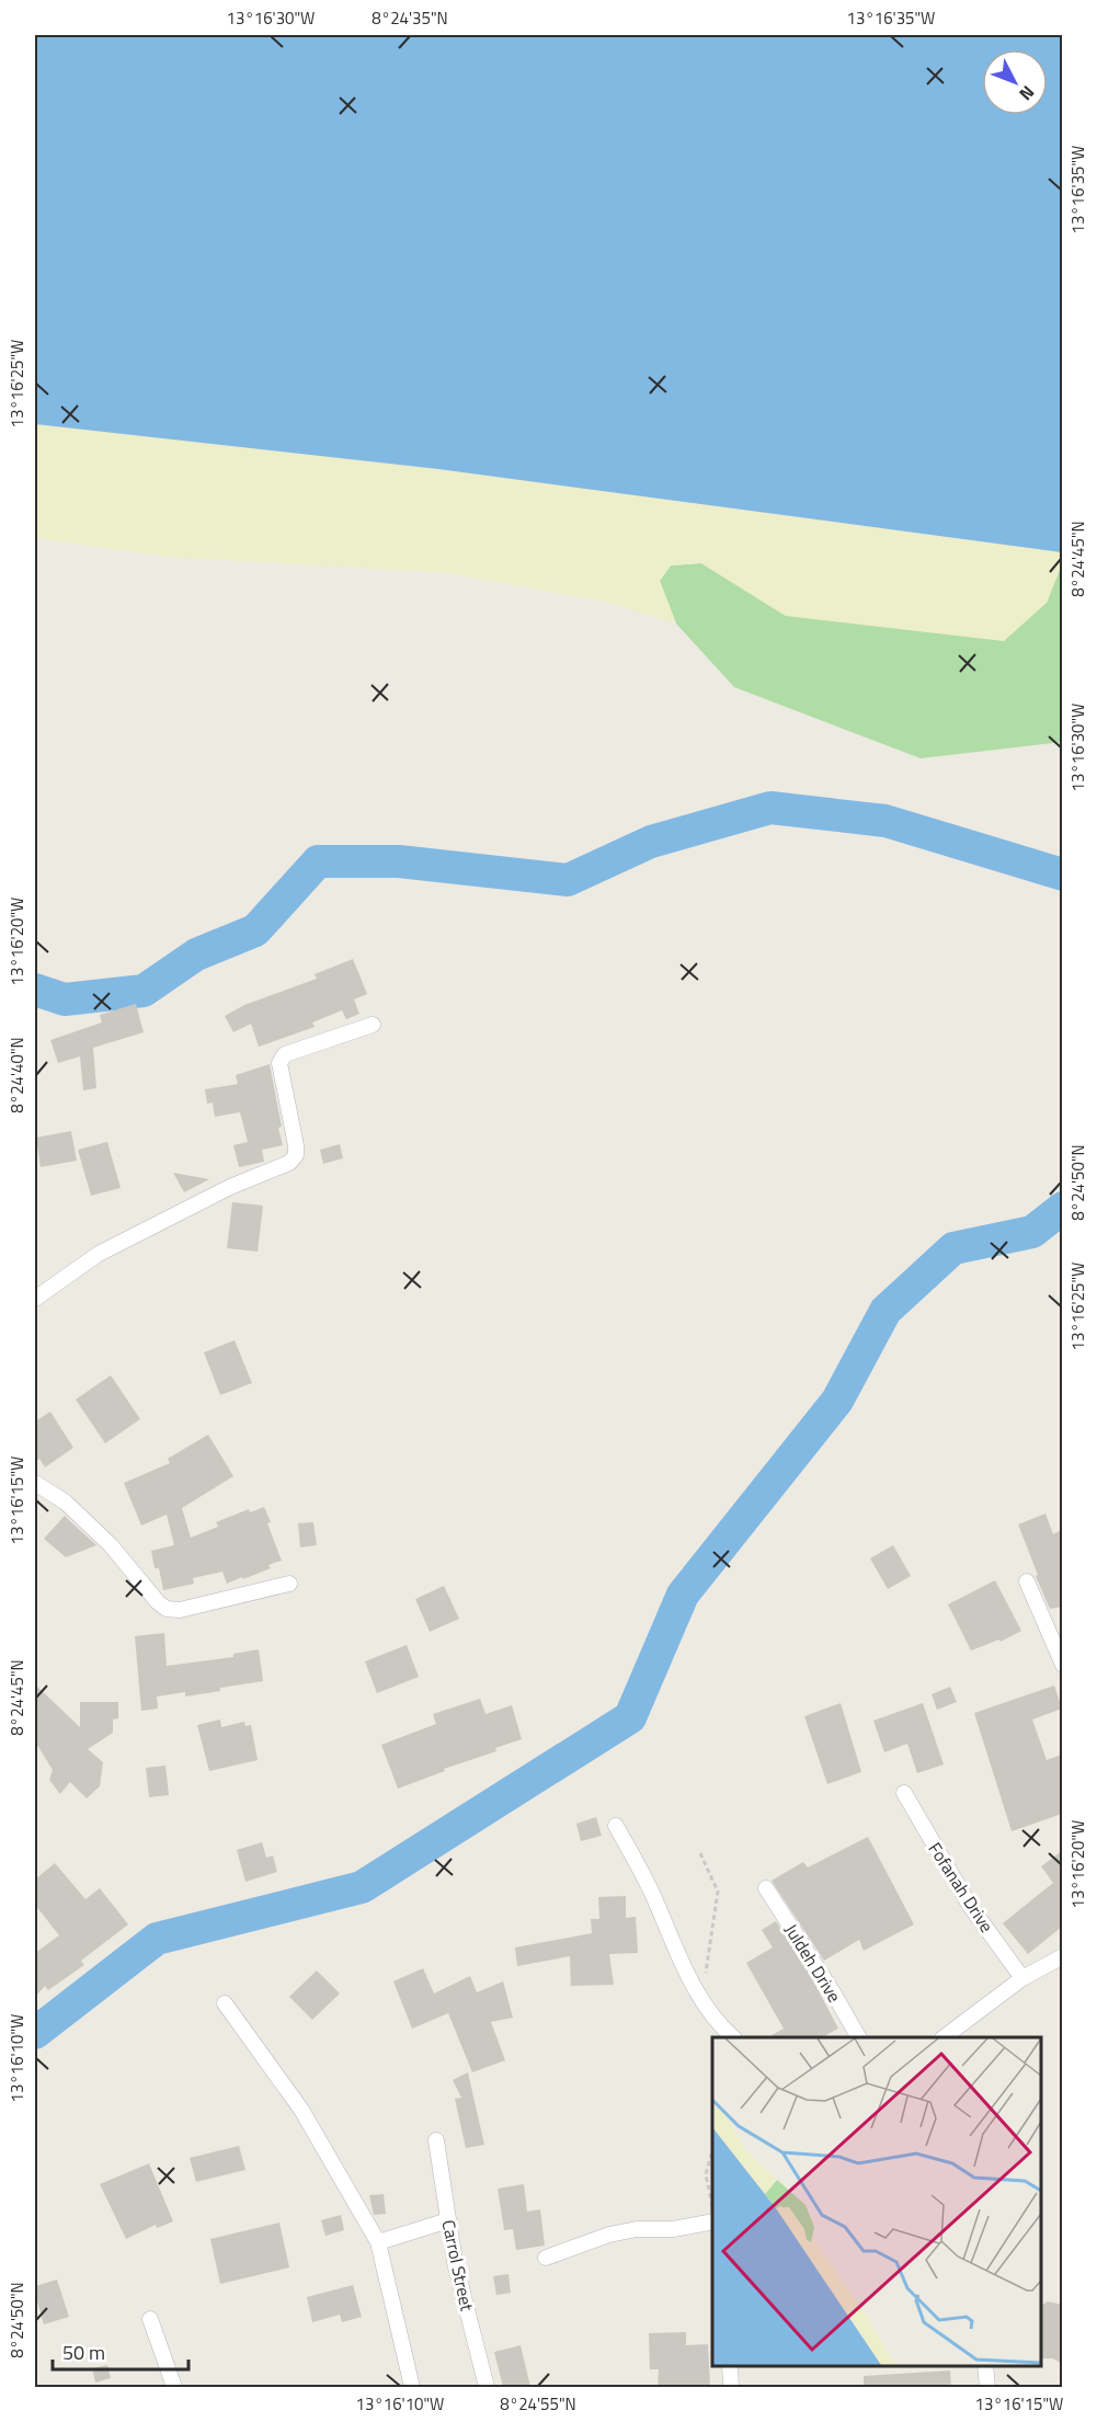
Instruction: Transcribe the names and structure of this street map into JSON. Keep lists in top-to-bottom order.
{
  "streets": {
    "street": ["Fofanah Drive", "Juldeh Drive", "Carrol Street"]
  },
  "scale_bar": "50 m",
  "north": "bottom right",
  "coordinates": [
    "13°16'30\"W",
    "8°24'35\"N",
    "13°16'35\"W",
    "13°16'25\"W",
    "8°24'45\"N",
    "13°16'20\"W",
    "8°24'40\"N",
    "8°24'50\"N",
    "13°16'15\"W",
    "13°16'10\"W",
    "8°24'55\"N"
  ]
}
